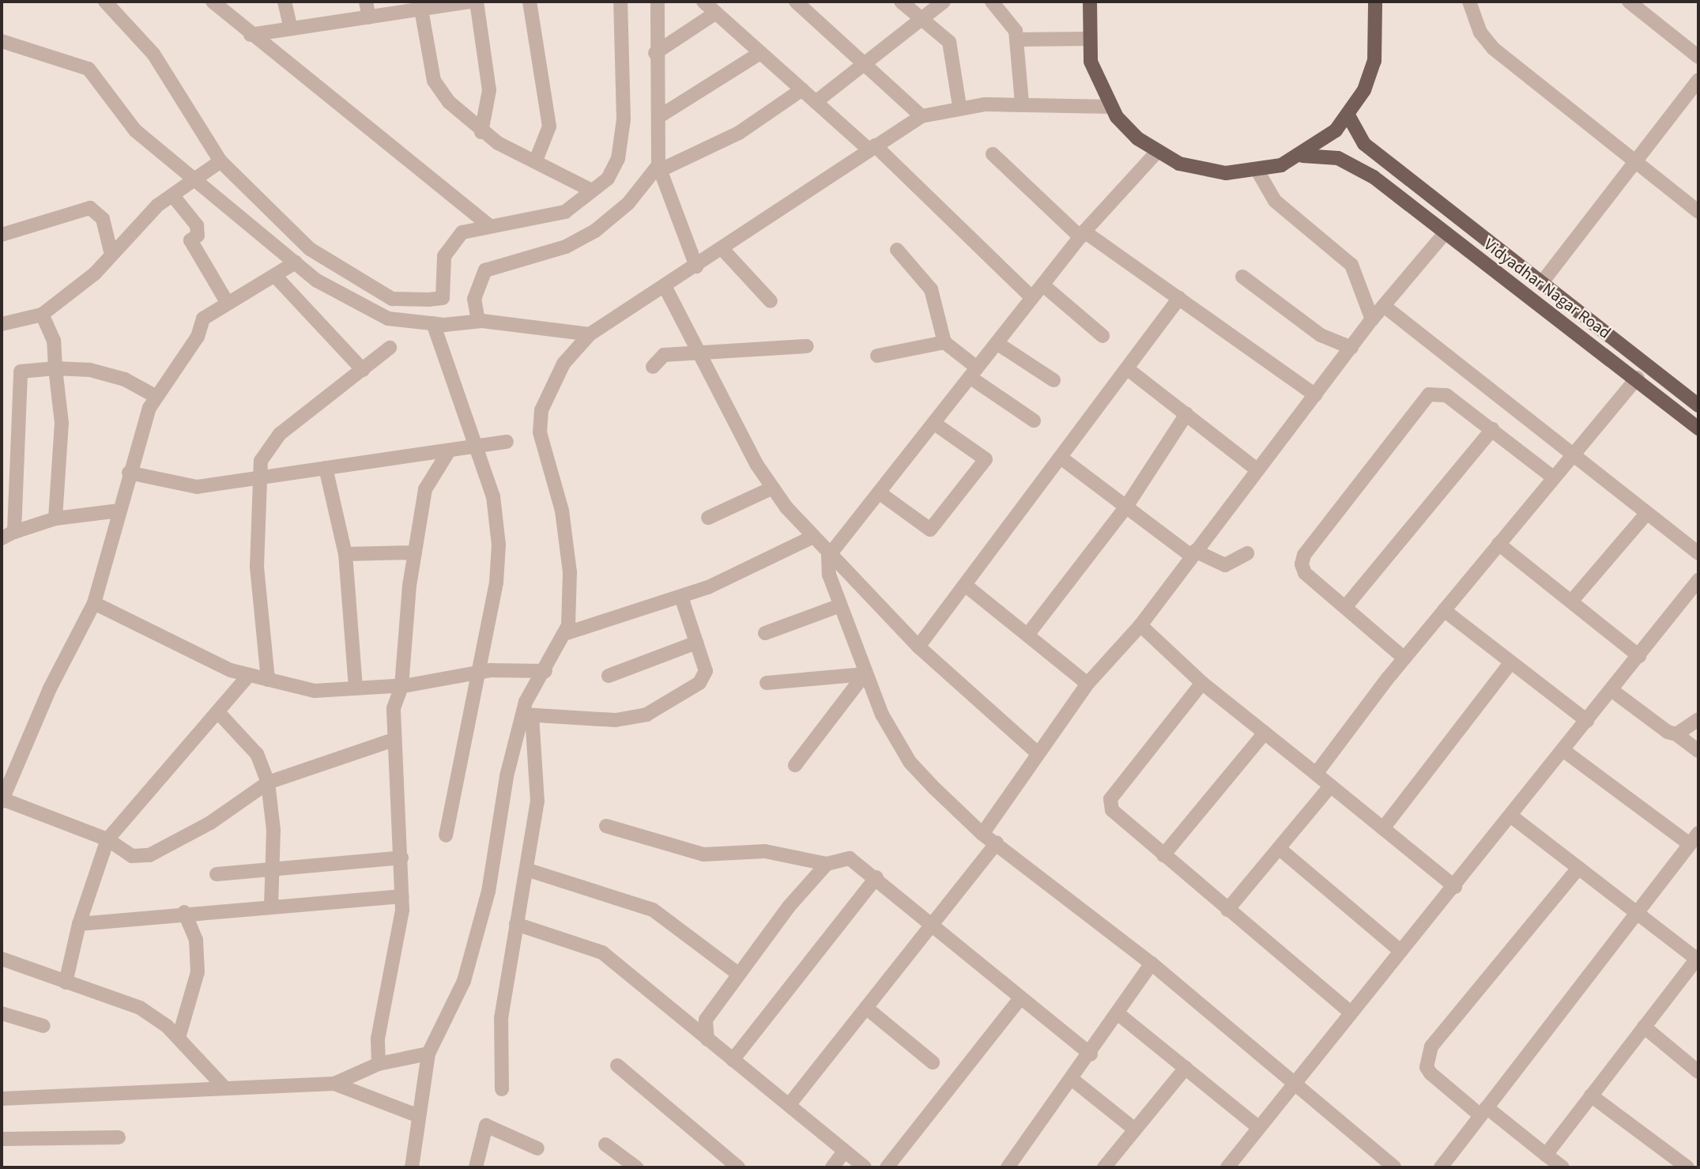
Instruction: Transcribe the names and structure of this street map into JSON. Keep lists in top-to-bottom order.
{
  "streets": {
    "main road": ["Vidyadhar Nagar Road"]
  }
}
